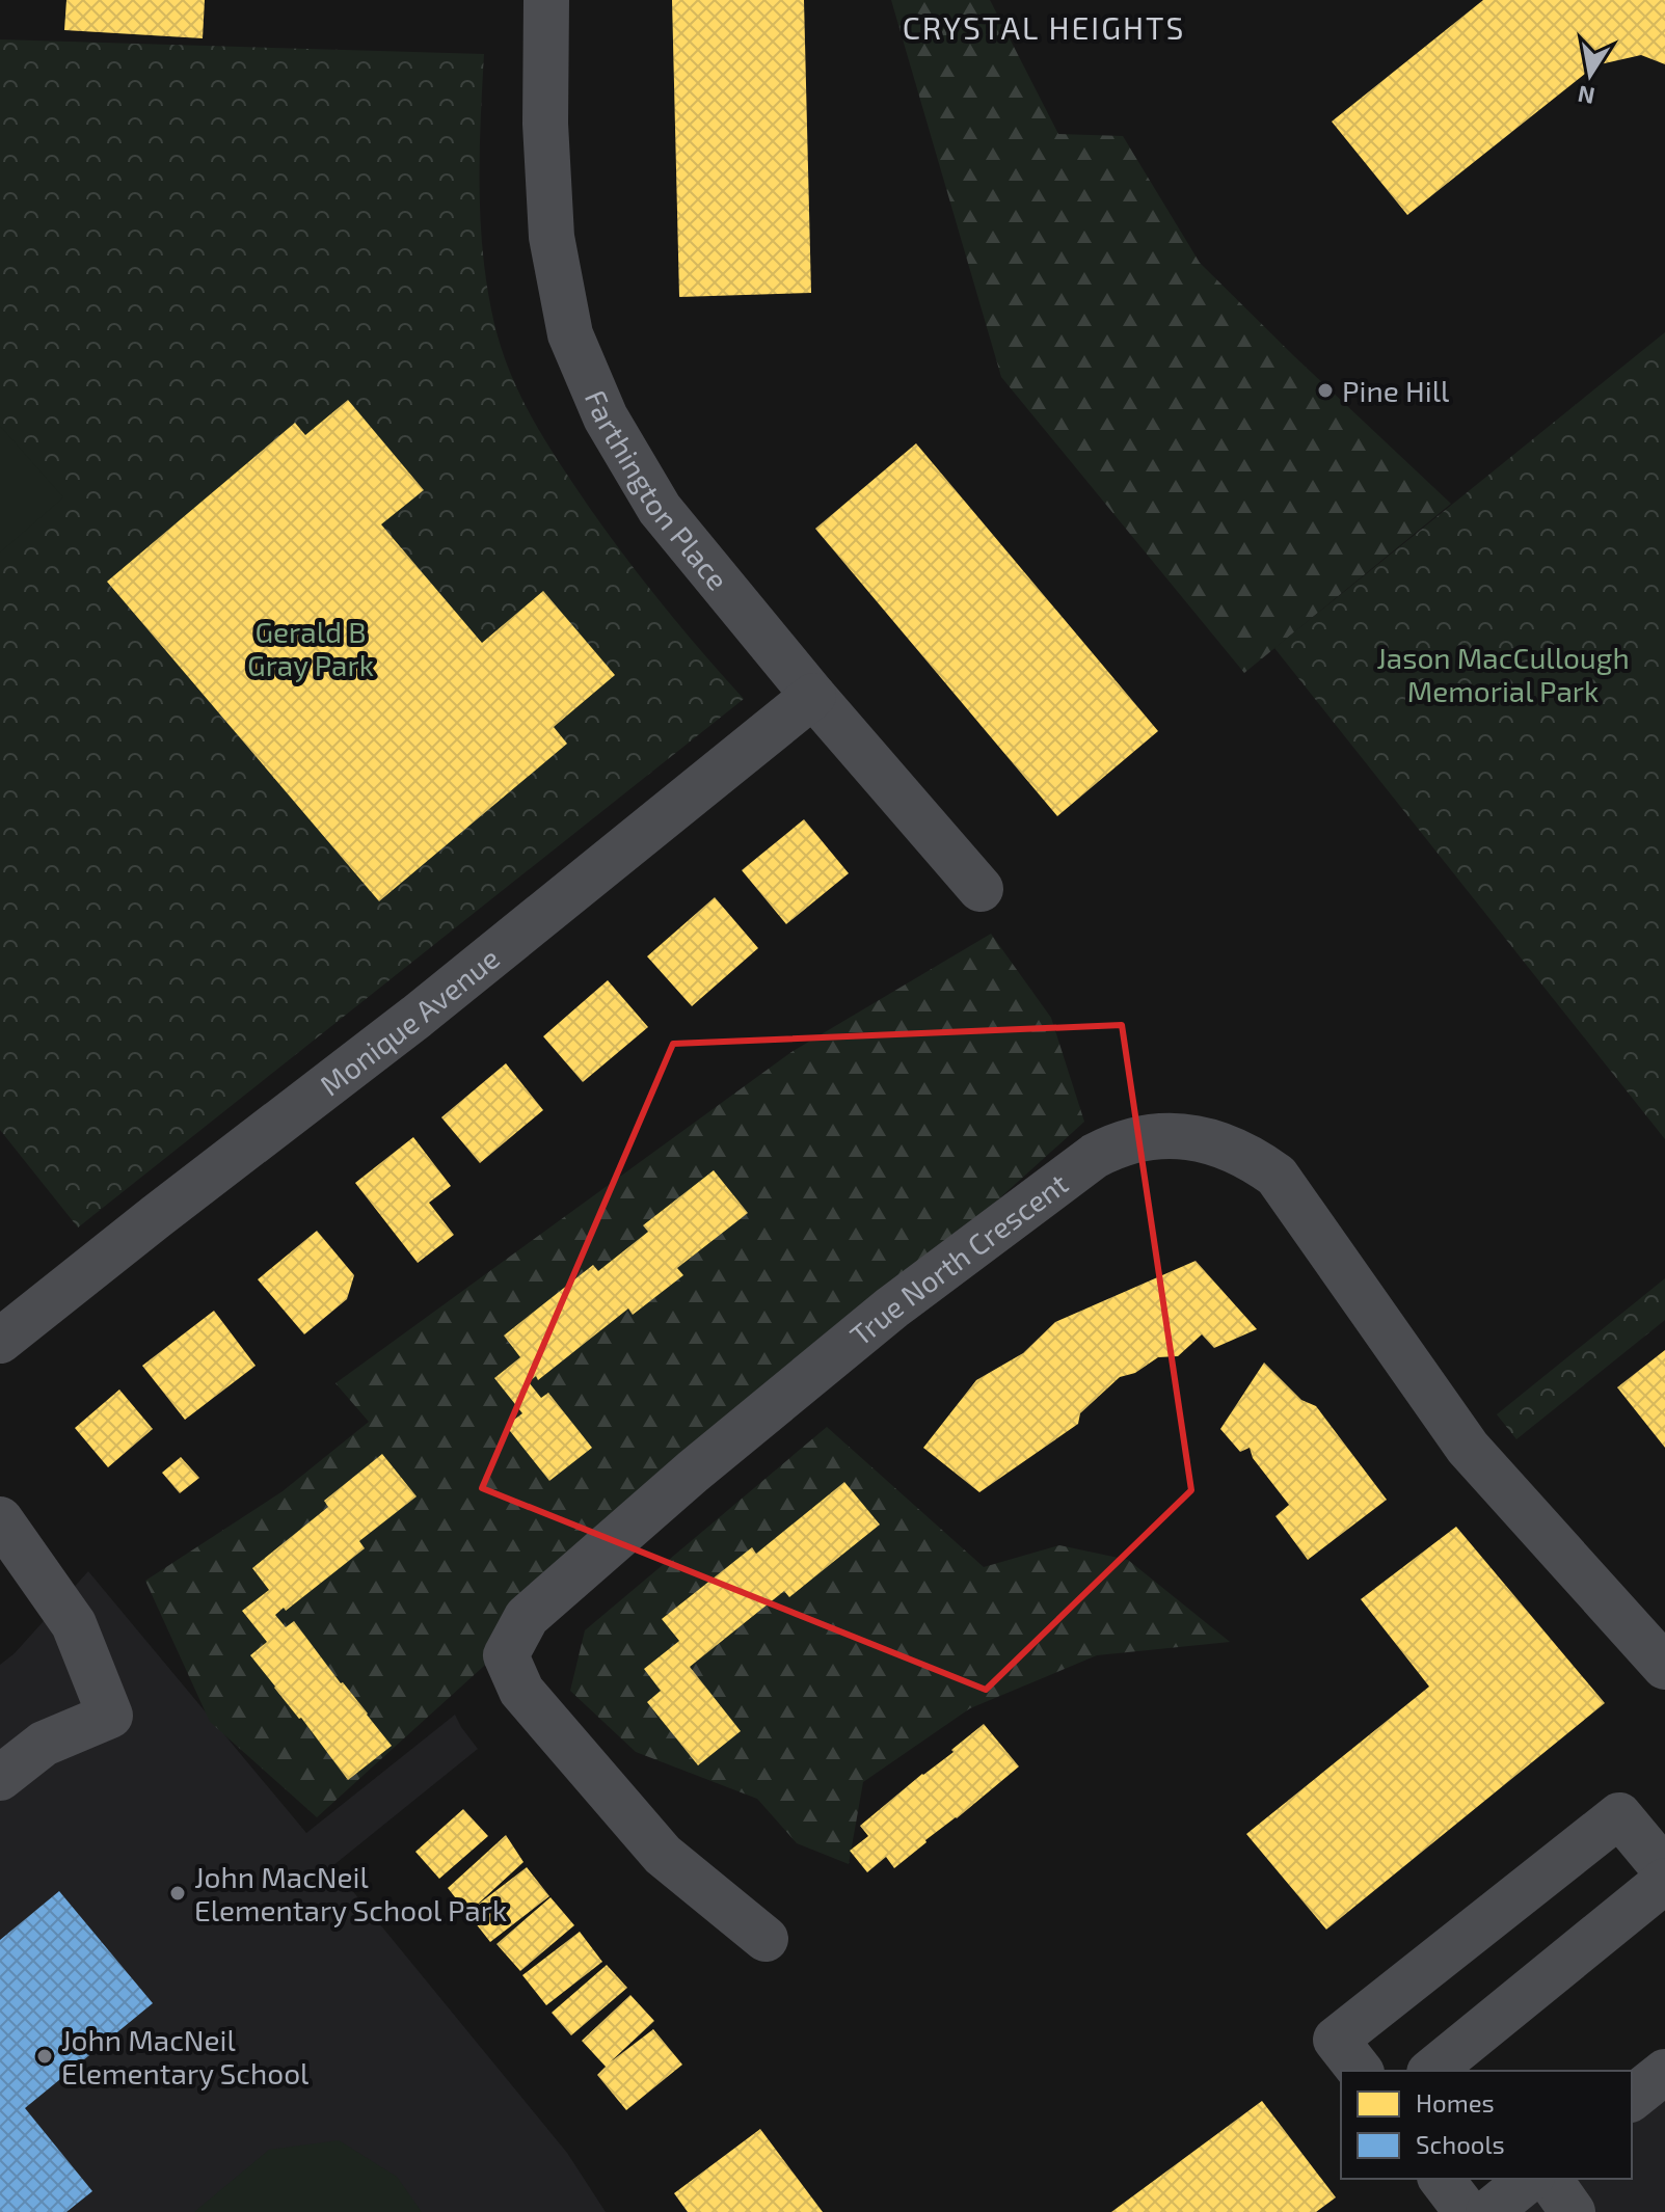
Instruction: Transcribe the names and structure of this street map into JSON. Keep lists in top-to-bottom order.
{
  "streets": {
    "street": ["Farthington Place", "Monique Avenue", "True North Crescent"]
  },
  "crossings": [
    ["Farthington Place", "Monique Avenue"]
  ],
  "districts": ["CRYSTAL HEIGHTS"],
  "parks": ["Gerald B Gray Park", "Jason MacCullough Memorial Park"],
  "places": ["Pine Hill", "John MacNeil Elementary School Park", "John MacNeil Elementary School"],
  "legend": ["Homes", "Schools"],
  "north": "bottom"
}
